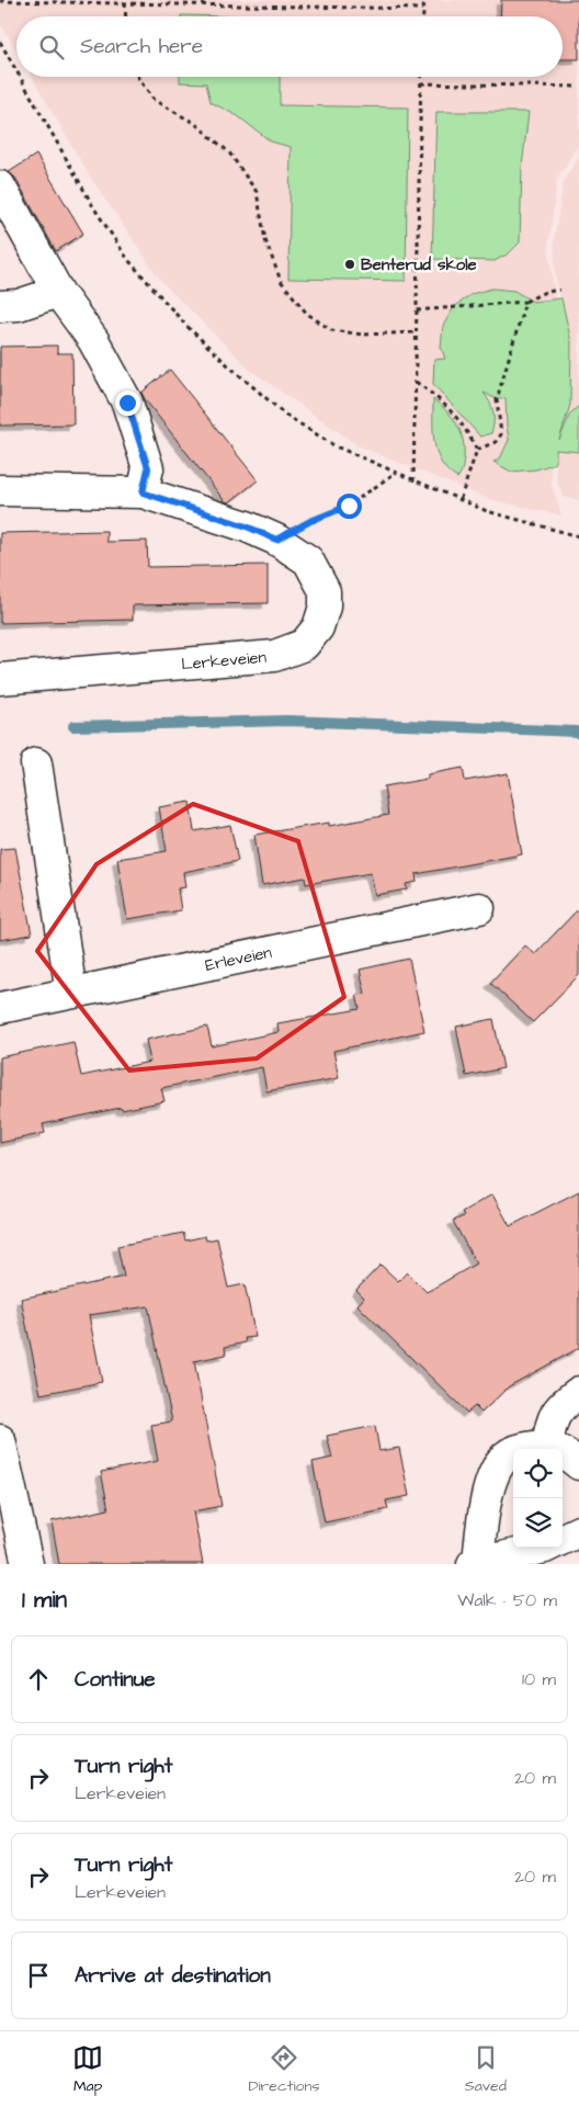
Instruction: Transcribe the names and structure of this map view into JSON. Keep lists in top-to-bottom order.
{
  "streets": {
    "street": ["Lerkeveien", "Erleveien"]
  },
  "places": ["Benterud skole"],
  "page": {
    "search": "Search here",
    "heading": ["1 min", "Walk · 50 m"],
    "list": [
      ["Continue", "10 m"],
      ["Turn right", "Lerkeveien", "20 m"],
      ["Turn right", "Lerkeveien", "20 m"],
      "Arrive at destination"
    ],
    "nav": ["Map", "Directions", "Saved"]
  }
}
